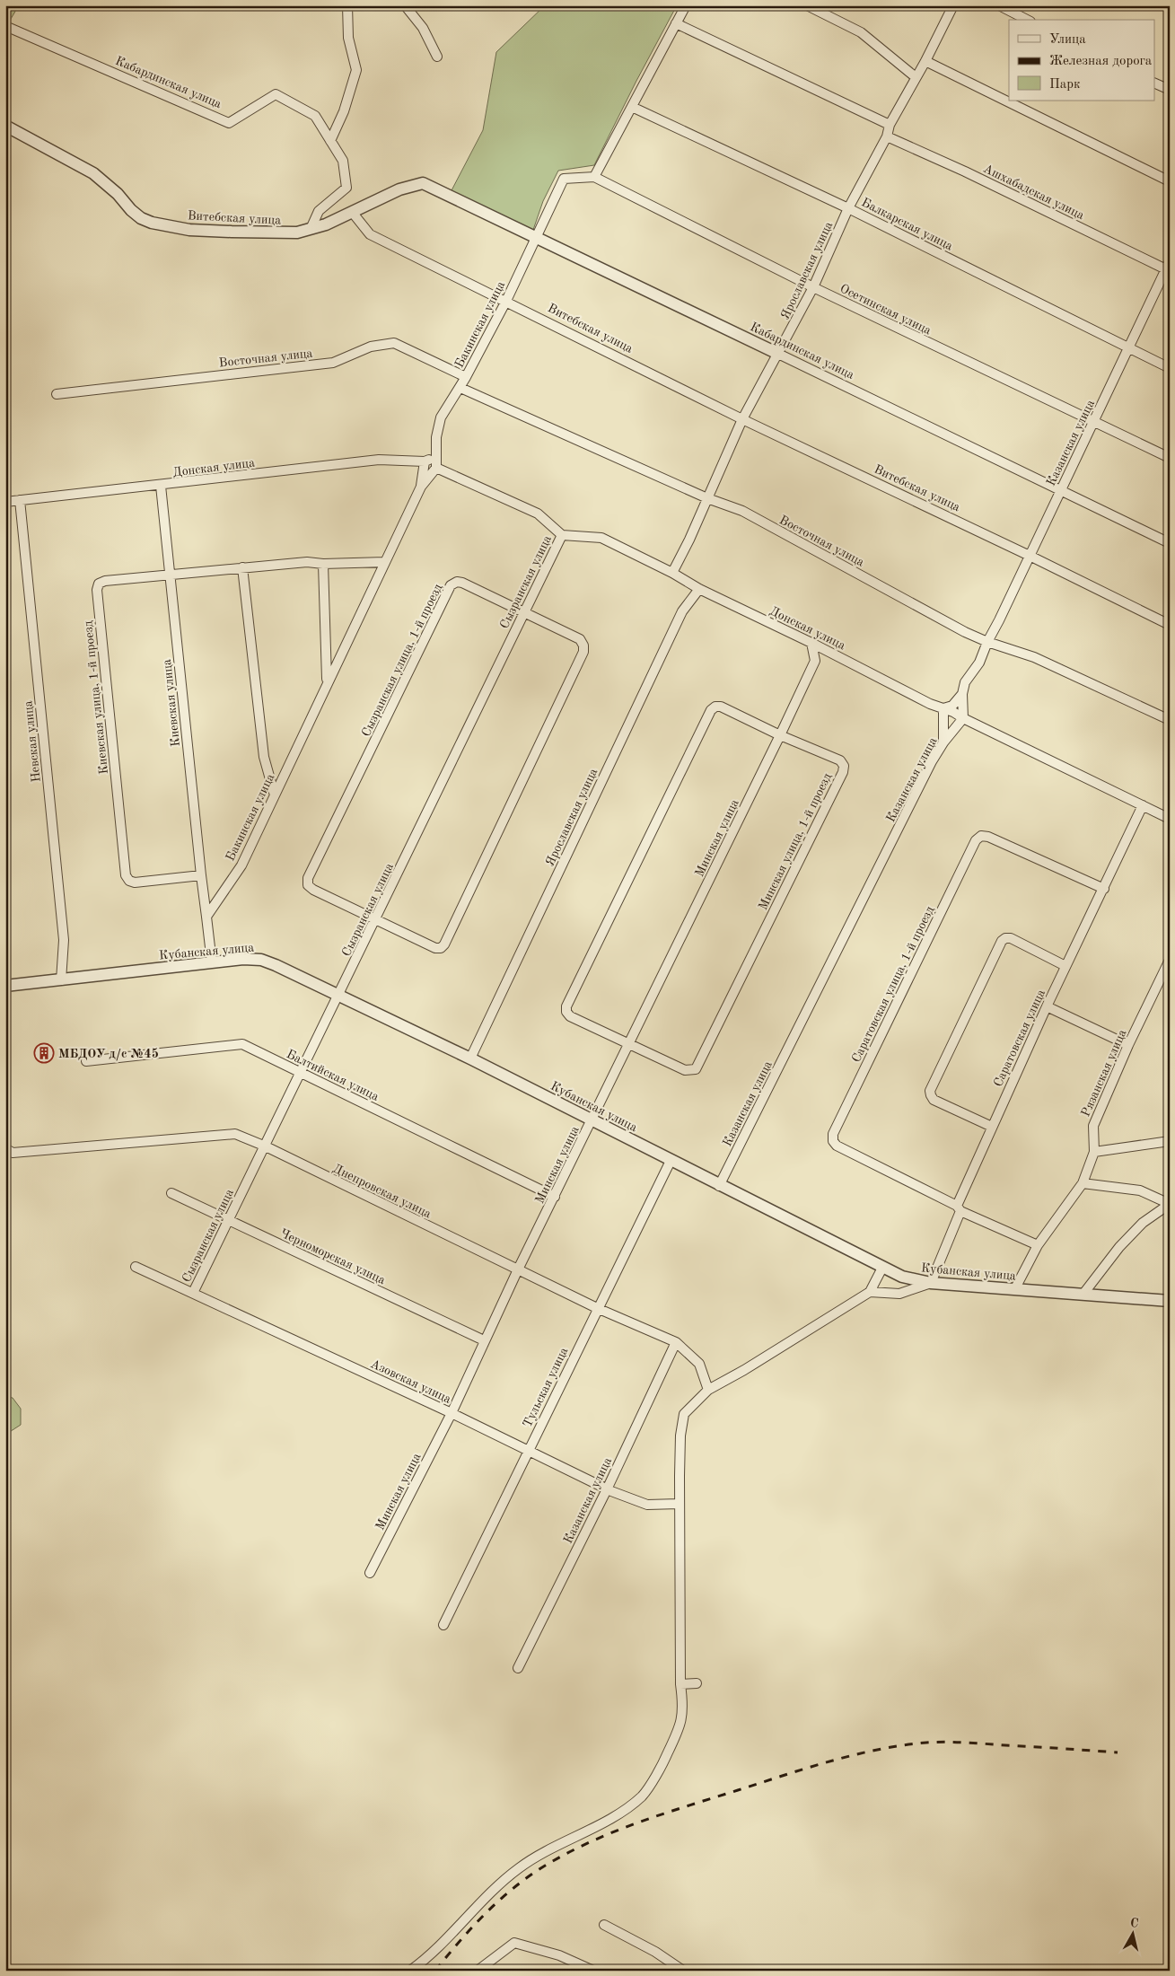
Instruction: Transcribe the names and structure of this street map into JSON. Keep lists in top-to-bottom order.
{
  "streets": {
    "street": [
      "Кабардинская улица",
      "Ашхабадская улица",
      "Витебская улица",
      "Балкарская улица",
      "Ярославская улица",
      "Осетинская улица",
      "Бакинская улица",
      "Восточная улица",
      "Казанская улица",
      "Донская улица",
      "Сызранская улица",
      "Сызранская улица, 1-й проезд",
      "Киевская улица, 1-й проезд",
      "Киевская улица",
      "Невская улица",
      "Минская улица",
      "Минская улица, 1-й проезд",
      "Кубанская улица",
      "Саратовская улица, 1-й проезд",
      "Саратовская улица",
      "Рязанская улица",
      "Балтийская улица",
      "Днепровская улица",
      "Черноморская улица",
      "Азовская улица",
      "Тульская улица"
    ]
  },
  "crossings": [
    ["Кабардинская улица", "Витебская улица"],
    ["Кабардинская улица", "Ярославская улица"],
    ["Кабардинская улица", "Бакинская улица"],
    ["Кабардинская улица", "Казанская улица"],
    ["Ашхабадская улица", "Ярославская улица"],
    ["Ашхабадская улица", "Казанская улица"],
    ["Витебская улица", "Ярославская улица"],
    ["Витебская улица", "Бакинская улица"],
    ["Витебская улица", "Казанская улица"],
    ["Балкарская улица", "Ярославская улица"],
    ["Балкарская улица", "Казанская улица"],
    ["Ярославская улица", "Осетинская улица"],
    ["Ярославская улица", "Восточная улица"],
    ["Ярославская улица", "Донская улица"],
    ["Ярославская улица", "Кубанская улица"],
    ["Осетинская улица", "Бакинская улица"],
    ["Осетинская улица", "Казанская улица"],
    ["Бакинская улица", "Восточная улица"],
    ["Бакинская улица", "Киевская улица, 1-й проезд"],
    ["Бакинская улица", "Киевская улица"],
    ["Восточная улица", "Казанская улица"],
    ["Казанская улица", "Донская улица"],
    ["Казанская улица", "Кубанская улица"],
    ["Казанская улица", "Днепровская улица"],
    ["Казанская улица", "Азовская улица"],
    ["Донская улица", "Сызранская улица"],
    ["Донская улица", "Киевская улица"],
    ["Донская улица", "Невская улица"],
    ["Донская улица", "Минская улица"],
    ["Донская улица", "Саратовская улица"],
    ["Сызранская улица", "Сызранская улица, 1-й проезд"],
    ["Сызранская улица", "Кубанская улица"],
    ["Сызранская улица", "Балтийская улица"],
    ["Сызранская улица", "Днепровская улица"],
    ["Сызранская улица", "Черноморская улица"],
    ["Сызранская улица", "Азовская улица"],
    ["Киевская улица, 1-й проезд", "Киевская улица"],
    ["Невская улица", "Кубанская улица"],
    ["Минская улица", "Минская улица, 1-й проезд"],
    ["Минская улица", "Кубанская улица"],
    ["Минская улица", "Балтийская улица"],
    ["Минская улица", "Днепровская улица"],
    ["Минская улица", "Черноморская улица"],
    ["Минская улица", "Азовская улица"],
    ["Кубанская улица", "Саратовская улица"],
    ["Кубанская улица", "Рязанская улица"],
    ["Кубанская улица", "Тульская улица"],
    ["Саратовская улица, 1-й проезд", "Саратовская улица"],
    ["Саратовская улица, 1-й проезд", "Рязанская улица"],
    ["Днепровская улица", "Тульская улица"],
    ["Азовская улица", "Тульская улица"]
  ],
  "places": {
    "building": ["МБДОУ д/с №45"]
  },
  "legend": ["Улица", "Железная дорога", "Парк"],
  "north": "top"
}
